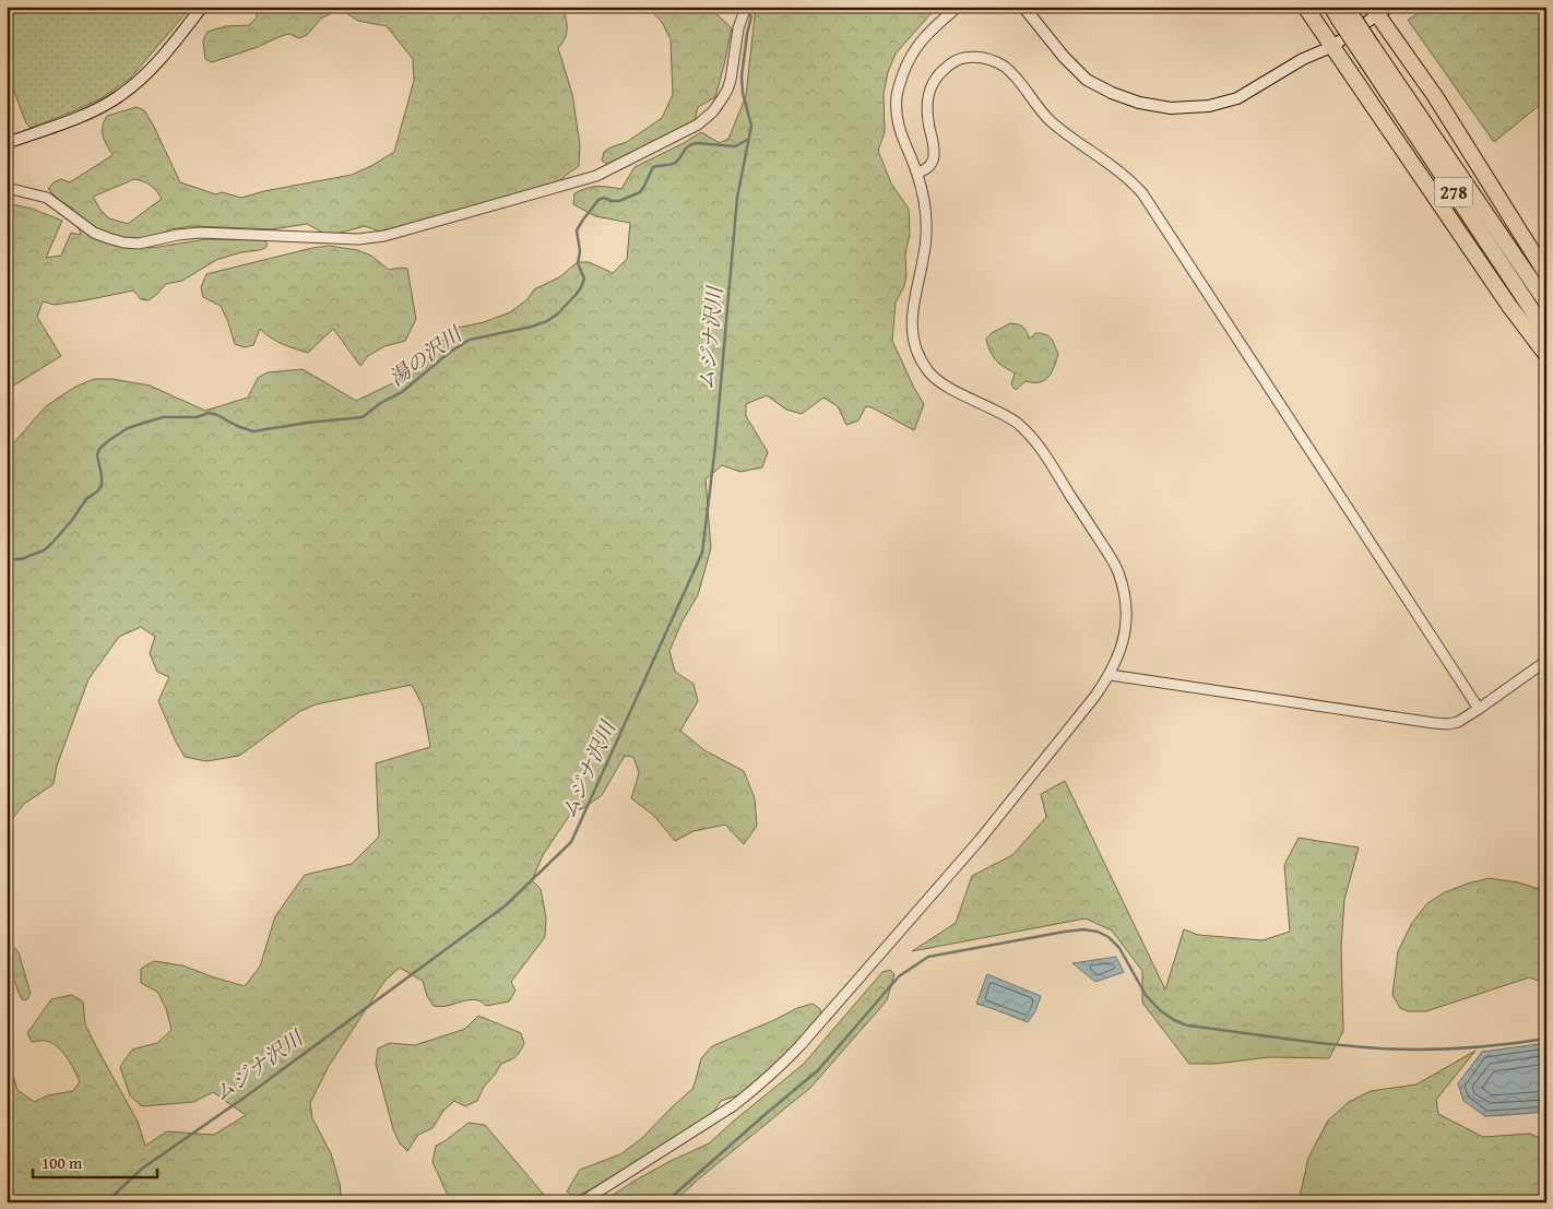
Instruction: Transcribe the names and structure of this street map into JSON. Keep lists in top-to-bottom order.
{
  "streets": {
    "highway": ["278"]
  },
  "water": ["ムジナ沢川", "湯の沢川"],
  "scale_bar": "100 m"
}
